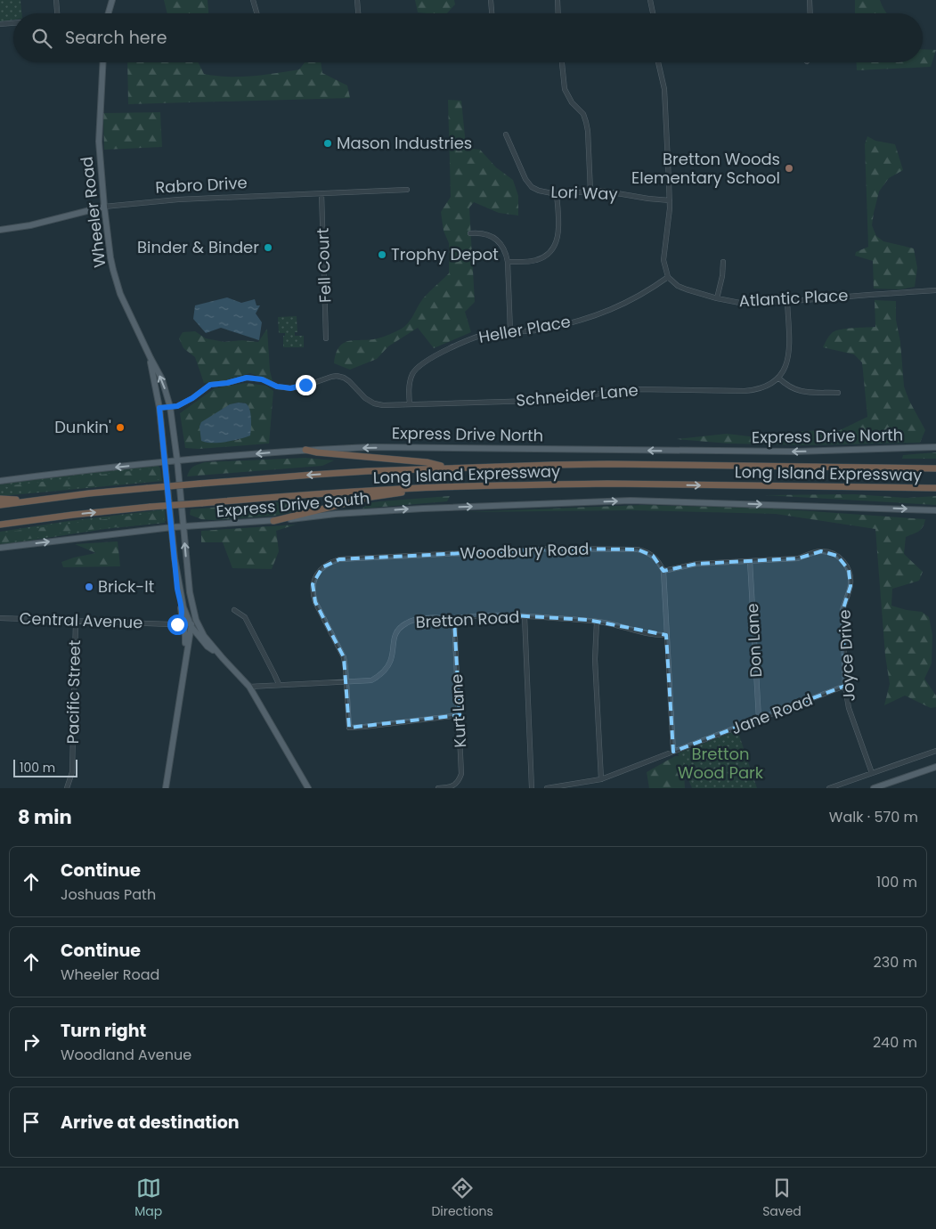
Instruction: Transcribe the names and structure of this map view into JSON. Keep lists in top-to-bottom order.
{
  "streets": {
    "highway": ["Long Island Expressway"],
    "main road": [
      "Rabro Drive",
      "Wheeler Road",
      "Express Drive North",
      "Express Drive South"
    ],
    "street": [
      "Lori Way",
      "Fell Court",
      "Atlantic Place",
      "Heller Place",
      "Schneider Lane",
      "Woodbury Road",
      "Bretton Road",
      "Central Avenue",
      "Don Lane",
      "Joyce Drive",
      "Pacific Street",
      "Kurt Lane",
      "Jane Road"
    ]
  },
  "crossings": [
    ["Rabro Drive", "Wheeler Road"],
    ["Rabro Drive", "Fell Court"],
    ["Wheeler Road", "Schneider Lane"],
    ["Wheeler Road", "Express Drive North"],
    ["Wheeler Road", "Express Drive South"],
    ["Wheeler Road", "Bretton Road"],
    ["Atlantic Place", "Heller Place"],
    ["Heller Place", "Schneider Lane"],
    ["Woodbury Road", "Bretton Road"],
    ["Woodbury Road", "Joyce Drive"],
    ["Woodbury Road", "Kurt Lane"],
    ["Bretton Road", "Kurt Lane"],
    ["Central Avenue", "Pacific Street"],
    ["Don Lane", "Joyce Drive"],
    ["Don Lane", "Jane Road"],
    ["Joyce Drive", "Jane Road"]
  ],
  "one_way": ["Express Drive North", "Express Drive South"],
  "parks": ["Bretton Wood Park"],
  "places": [
    "Mason Industries",
    "Bretton Woods Elementary School",
    "Binder & Binder",
    "Trophy Depot",
    "Dunkin'",
    "Brick-It"
  ],
  "scale_bar": "100 m",
  "page": {
    "search": "Search here",
    "scale": "100 m",
    "heading": ["8 min", "Walk · 570 m"],
    "list": [
      ["Continue", "Joshuas Path", "100 m"],
      ["Continue", "Wheeler Road", "230 m"],
      ["Turn right", "Woodland Avenue", "240 m"],
      "Arrive at destination"
    ],
    "nav": ["Map", "Directions", "Saved"]
  }
}
